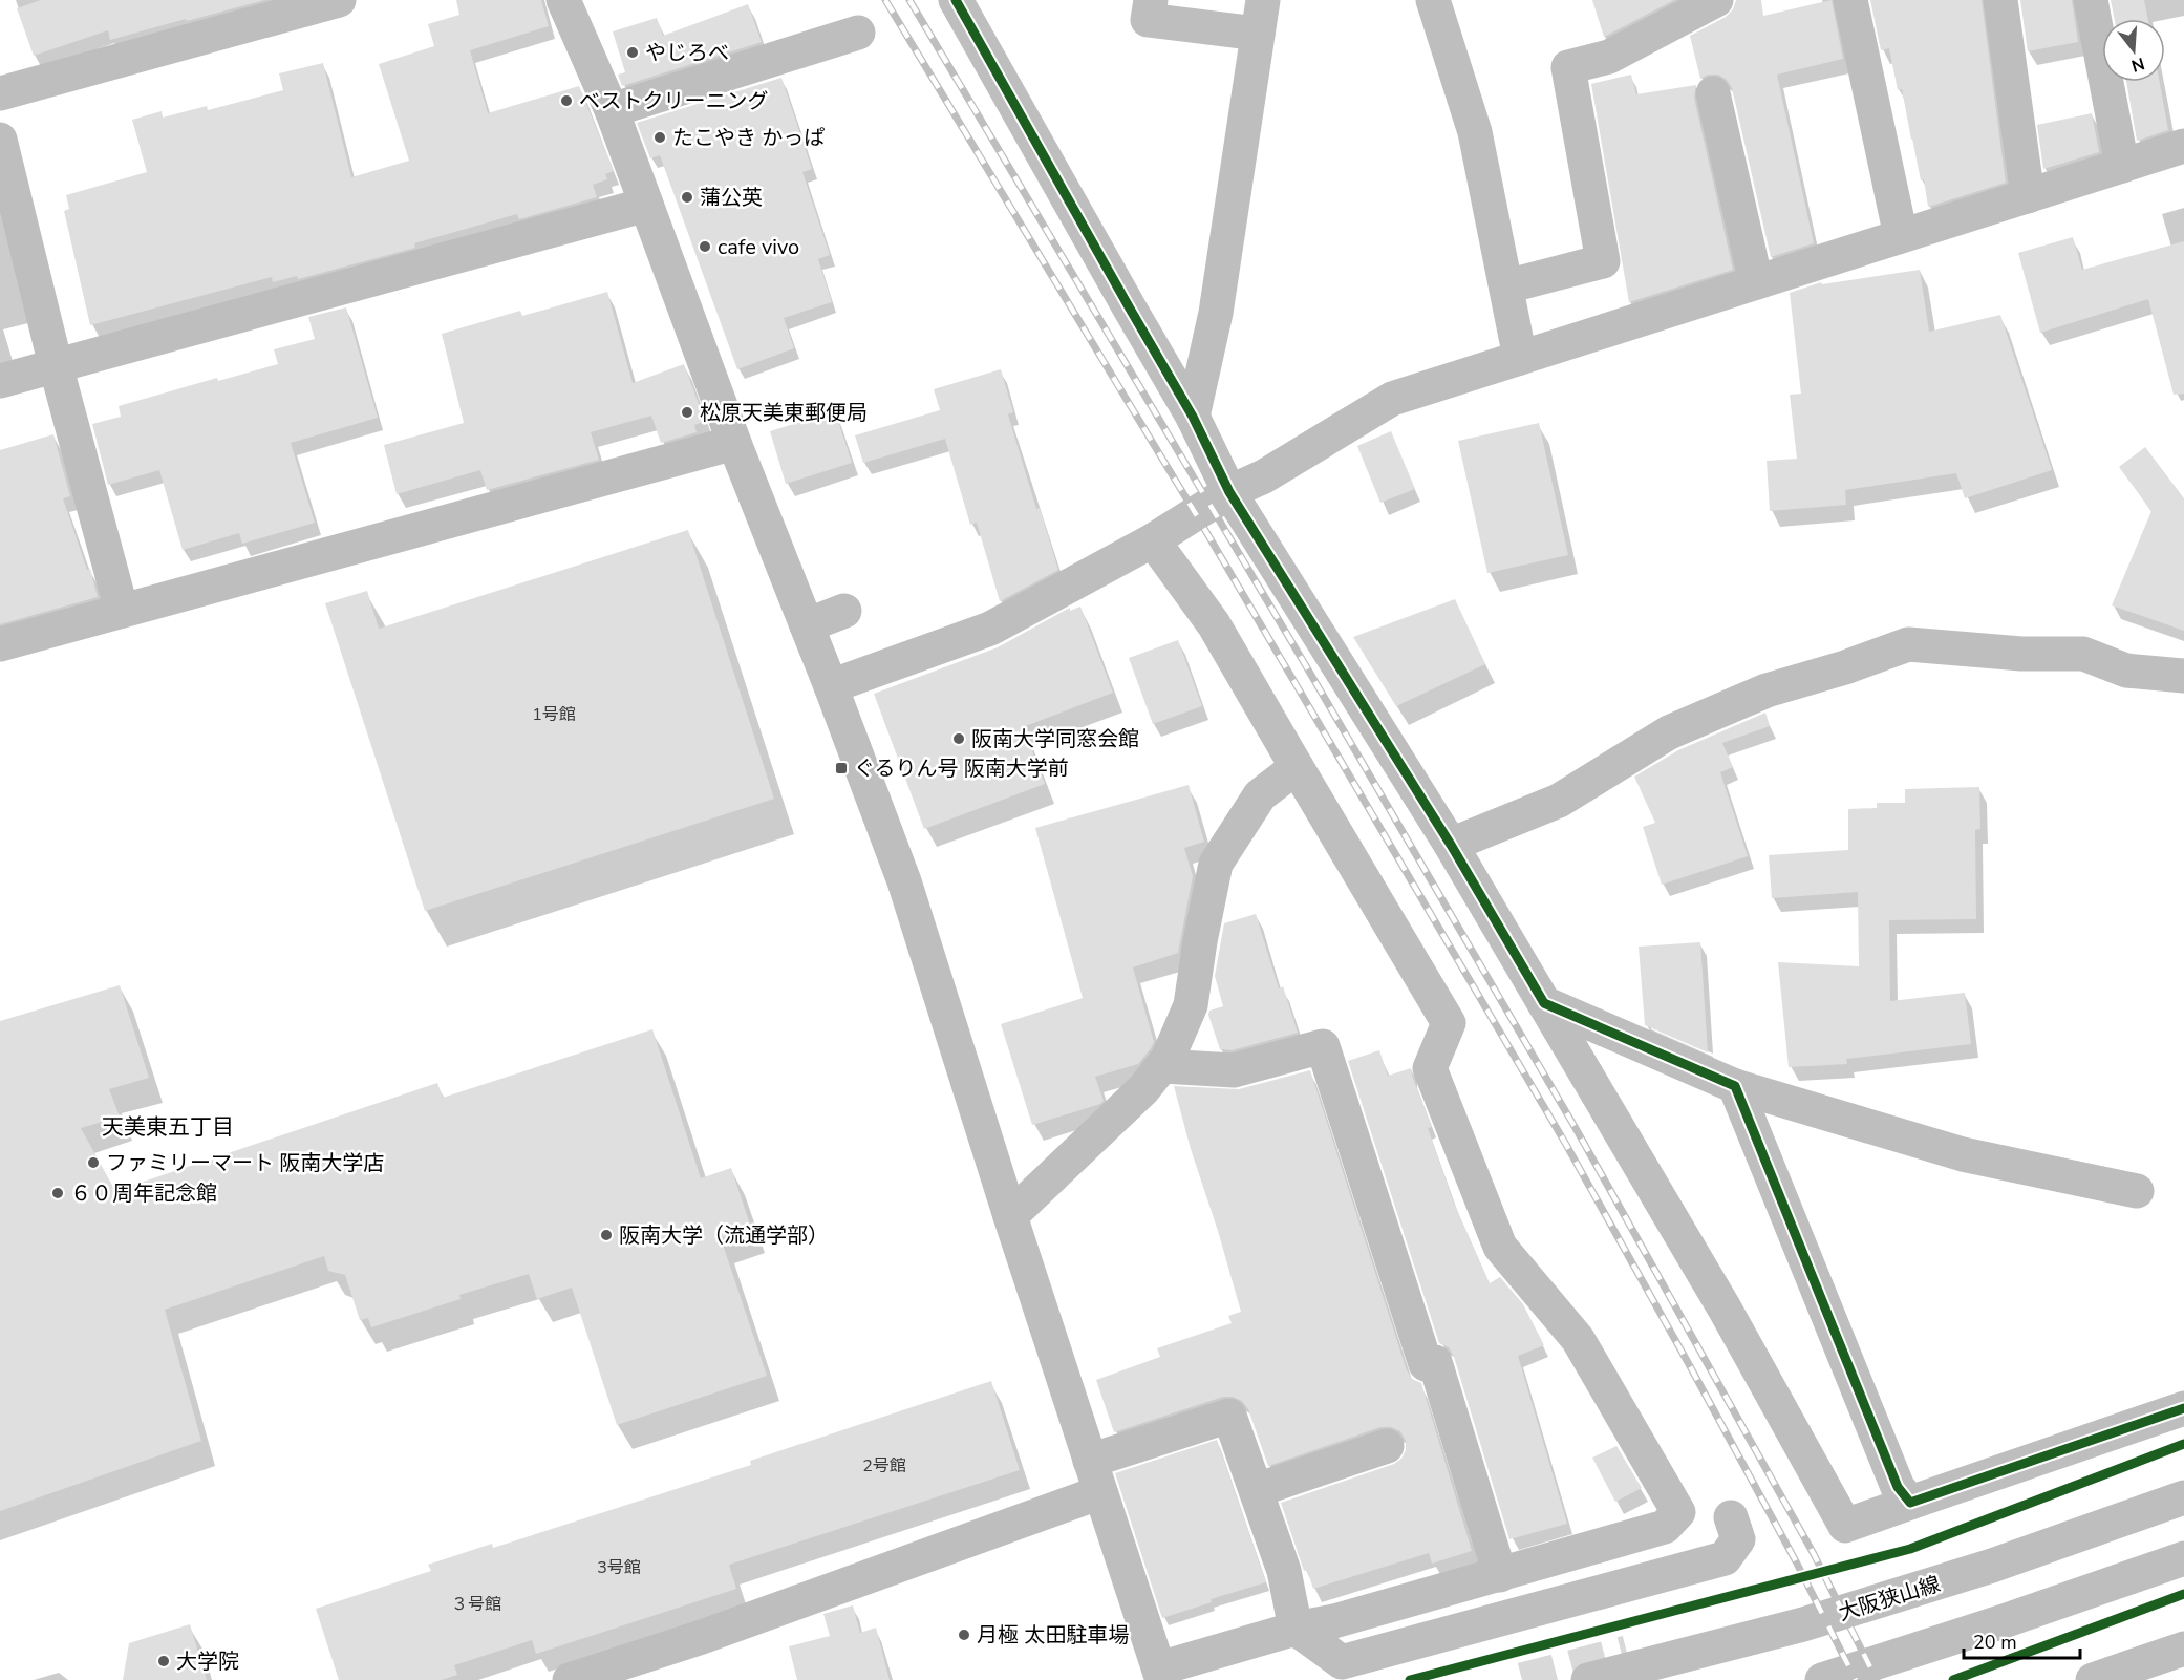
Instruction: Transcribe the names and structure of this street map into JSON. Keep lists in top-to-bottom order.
{
  "streets": {
    "street": ["大阪狭山線"]
  },
  "districts": ["天美東五丁目"],
  "places": {
    "other": [
      "やじろべ",
      "ベストクリーニング",
      "たこやき かっぱ",
      "蒲公英",
      "cafe vivo",
      "松原天美東郵便局",
      "阪南大学同窓会館",
      "ファミリーマート 阪南大学店",
      "６０周年記念館",
      "阪南大学（流通学部）",
      "月極 太田駐車場",
      "大学院"
    ],
    "transit": ["ぐるりん号 阪南大学前"]
  },
  "house_numbers": [
    "1号館",
    "2号館",
    "3号館",
    "３号館"
  ],
  "scale_bar": "20 m",
  "north": "bottom"
}
